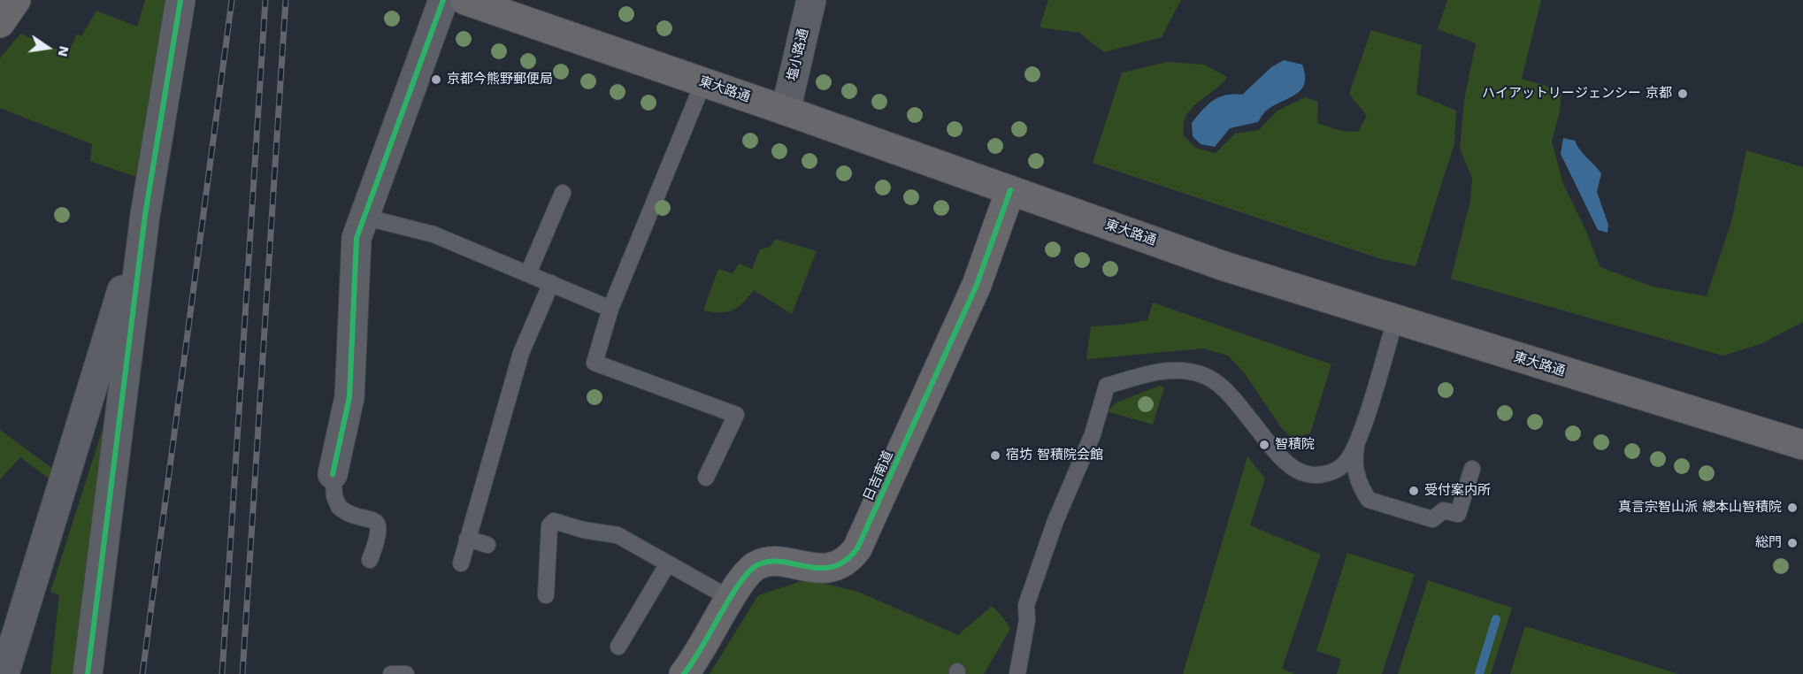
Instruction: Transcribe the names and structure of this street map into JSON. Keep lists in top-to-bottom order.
{
  "streets": {
    "main road": ["東大路通", "日吉南道"],
    "street": ["塩小路通"]
  },
  "crossings": [
    ["塩小路通", "東大路通"],
    ["東大路通", "日吉南道"]
  ],
  "places": [
    "京都今熊野郵便局",
    "ハイアットリージェンシー 京都",
    "智積院",
    "宿坊 智積院会館",
    "受付案内所",
    "真言宗智山派 總本山智積院",
    "総門"
  ],
  "north": "right"
}
